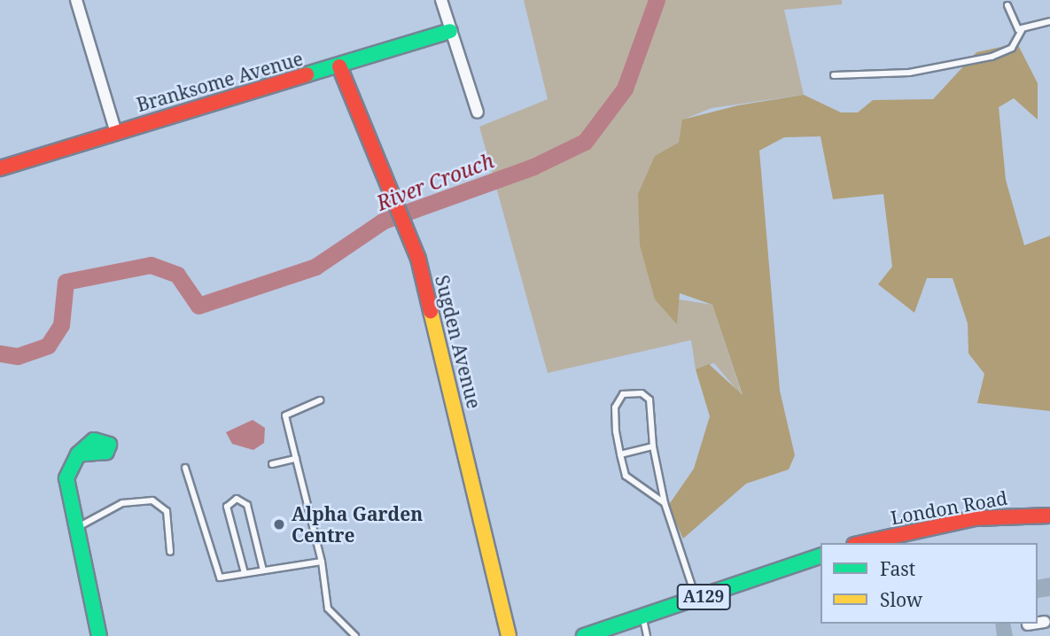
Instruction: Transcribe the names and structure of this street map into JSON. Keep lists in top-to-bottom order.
{
  "streets": {
    "street": [
      "Branksome Avenue",
      "Sugden Avenue",
      "London Road",
      "A129"
    ]
  },
  "crossings": [
    ["Branksome Avenue", "Sugden Avenue"]
  ],
  "water": ["River Crouch"],
  "places": ["Alpha Garden Centre"],
  "legend": ["Fast", "Slow"]
}
